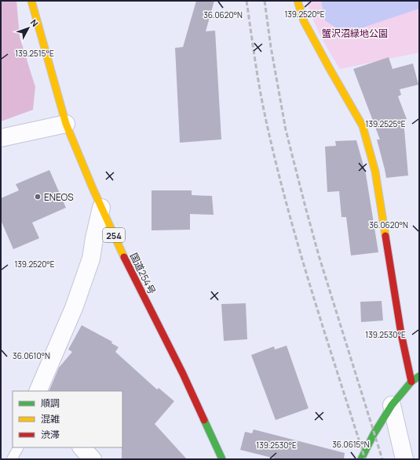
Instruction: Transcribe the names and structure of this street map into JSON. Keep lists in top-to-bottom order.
{
  "streets": {
    "main road": ["254", "国道254号"]
  },
  "parks": ["蟹沢沼緑地公園"],
  "places": ["ENEOS"],
  "legend": ["順調", "混雑", "渋滞"],
  "north": "top right",
  "coordinates": [
    "139.2520°E",
    "36.0620°N",
    "139.2515°E",
    "139.2525°E",
    "139.2530°E",
    "36.0610°N",
    "36.0615°N"
  ]
}
